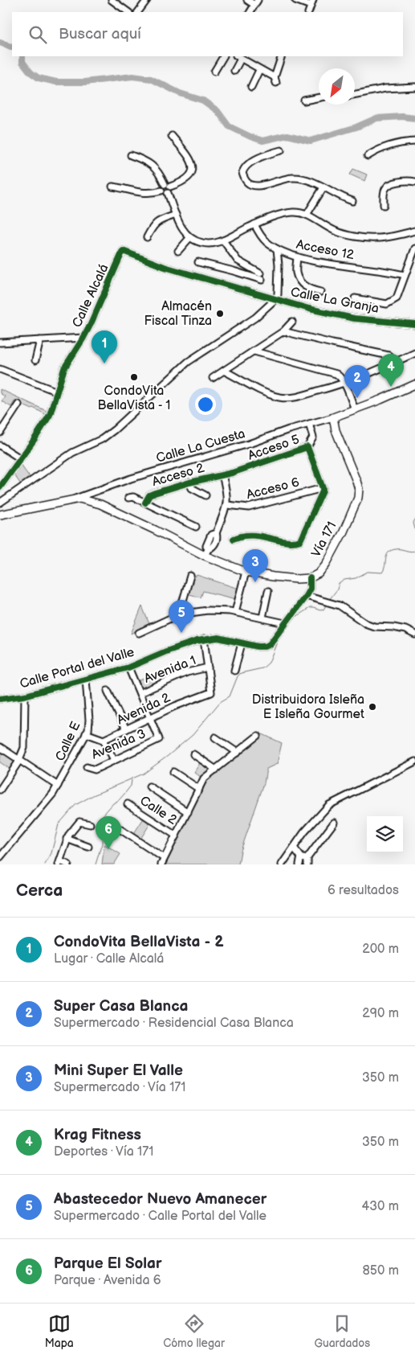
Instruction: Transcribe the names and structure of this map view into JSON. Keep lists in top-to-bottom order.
{
  "streets": {
    "main road": ["Vía 171"],
    "street": [
      "Acceso 12",
      "Calle Alcalá",
      "Calle La Granja",
      "Calle La Cuesta",
      "Acceso 5",
      "Acceso 2",
      "Acceso 6",
      "Calle Portal del Valle",
      "Avenida 1",
      "Avenida 2",
      "Calle E",
      "Avenida 3",
      "Calle 2"
    ]
  },
  "crossings": [
    ["Calle Alcalá", "Calle La Granja"],
    ["Calle La Cuesta", "Vía 171"],
    ["Acceso 5", "Acceso 2"],
    ["Acceso 5", "Acceso 6"],
    ["Vía 171", "Calle Portal del Valle"],
    ["Calle Portal del Valle", "Calle E"],
    ["Avenida 1", "Avenida 2"],
    ["Avenida 2", "Avenida 3"]
  ],
  "places": ["Almacén Fiscal Tinza", "CondoVita BellaVista - 1", "Distribuidora Isleña E Isleña Gourmet"],
  "north": "bottom left",
  "page": {
    "search": "Buscar aquí",
    "pins": [
      "1",
      "4",
      "2",
      "3",
      "5",
      "6"
    ],
    "heading": ["Cerca", "6 resultados"],
    "list": [
      {
        "mark": "1",
        "name": "CondoVita BellaVista - 2",
        "note": "Lugar · Calle Alcalá",
        "value": "200 m"
      },
      {
        "mark": "2",
        "name": "Super Casa Blanca",
        "note": "Supermercado · Residencial Casa Blanca",
        "value": "290 m"
      },
      {
        "mark": "3",
        "name": "Mini Super El Valle",
        "note": "Supermercado · Vía 171",
        "value": "350 m"
      },
      {
        "mark": "4",
        "name": "Krag Fitness",
        "note": "Deportes · Vía 171",
        "value": "350 m"
      },
      {
        "mark": "5",
        "name": "Abastecedor Nuevo Amanecer",
        "note": "Supermercado · Calle Portal del Valle",
        "value": "430 m"
      },
      {
        "mark": "6",
        "name": "Parque El Solar",
        "note": "Parque · Avenida 6",
        "value": "850 m"
      }
    ],
    "nav": ["Mapa", "Cómo llegar", "Guardados"]
  }
}
